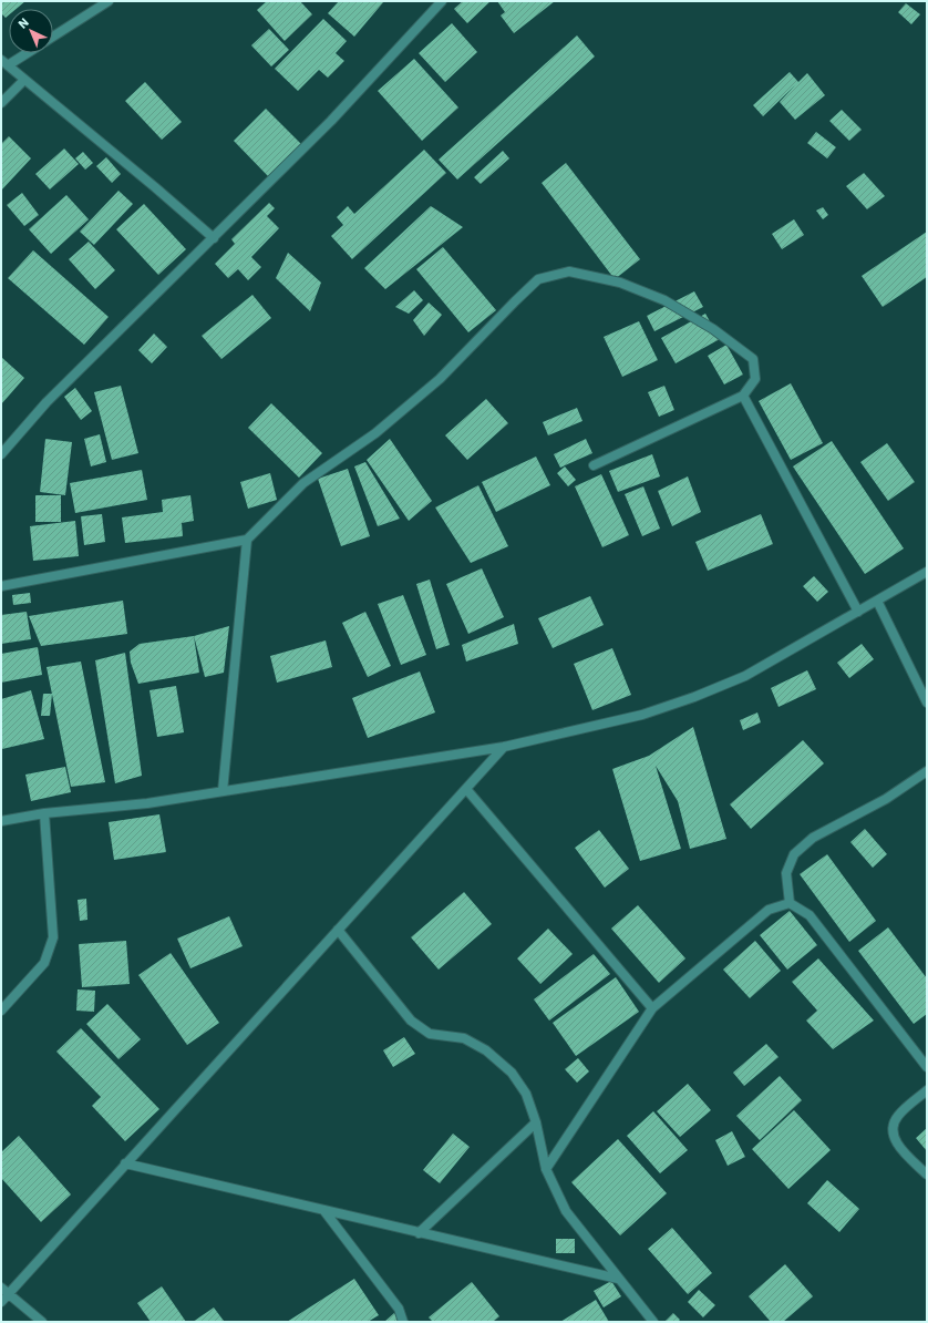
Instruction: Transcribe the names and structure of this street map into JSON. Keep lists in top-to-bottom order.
{
  "north": "top left"
}
